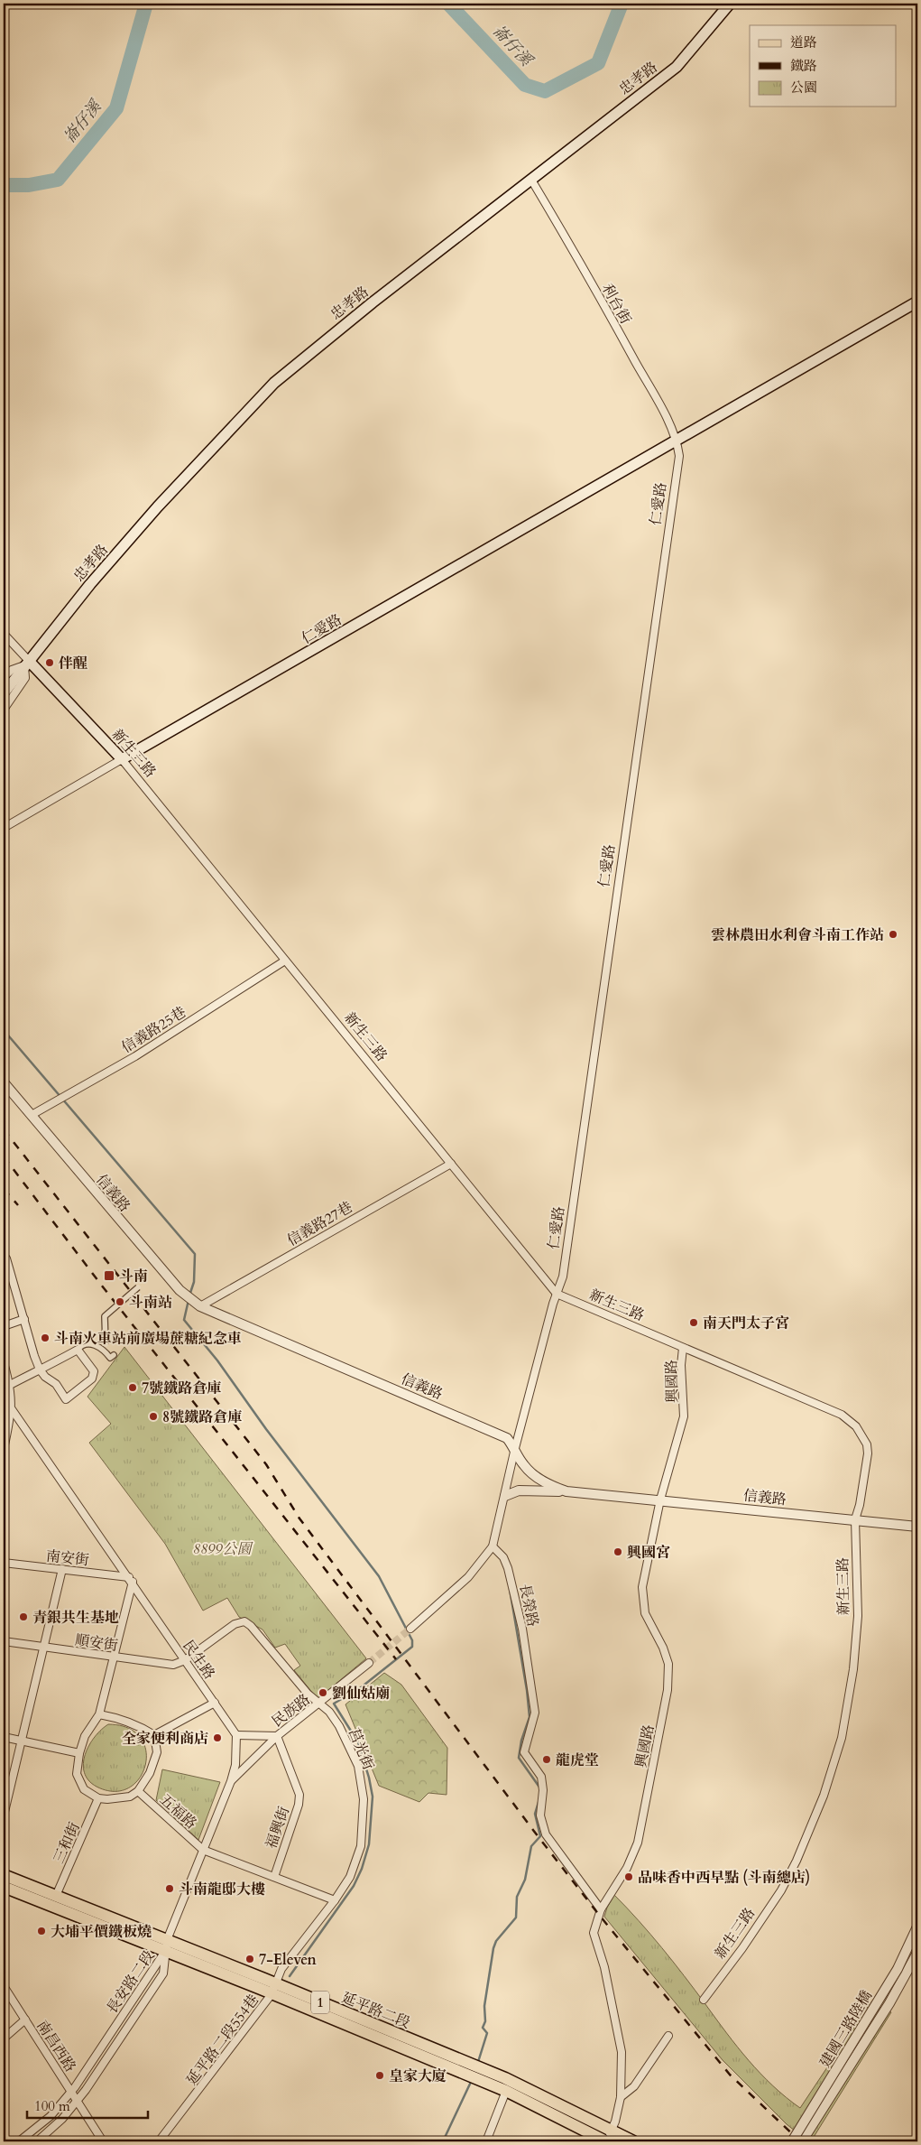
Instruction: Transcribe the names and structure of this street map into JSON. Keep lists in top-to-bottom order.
{
  "streets": {
    "main road": [
      "忠孝路",
      "仁愛路",
      "新生三路",
      "1",
      "延平路二段"
    ],
    "street": [
      "利台街",
      "信義路25巷",
      "信義路",
      "信義路27巷",
      "興國路",
      "南安街",
      "長榮路",
      "順安街",
      "民生路",
      "民族路",
      "莒光街",
      "五福路",
      "福興街",
      "三和街",
      "長安路二段",
      "建國三路陸橋",
      "延平路二段554巷",
      "南昌西路"
    ]
  },
  "crossings": [
    ["忠孝路", "利台街"],
    ["忠孝路", "新生三路"],
    ["利台街", "仁愛路"],
    ["仁愛路", "新生三路"],
    ["新生三路", "信義路25巷"],
    ["新生三路", "信義路"],
    ["新生三路", "信義路27巷"],
    ["新生三路", "興國路"],
    ["信義路25巷", "信義路"],
    ["信義路", "信義路27巷"],
    ["信義路", "興國路"],
    ["興國路", "長榮路"],
    ["興國路", "延平路二段"],
    ["南安街", "民生路"],
    ["順安街", "民生路"],
    ["順安街", "莒光街"],
    ["民生路", "莒光街"],
    ["民族路", "莒光街"],
    ["民族路", "福興街"],
    ["莒光街", "延平路二段"],
    ["莒光街", "延平路二段554巷"],
    ["五福路", "三和街"],
    ["三和街", "延平路二段"],
    ["長安路二段", "延平路二段"],
    ["長安路二段", "南昌西路"],
    ["延平路二段", "延平路二段554巷"]
  ],
  "water": ["崙仔溪"],
  "parks": ["8899公園"],
  "places": {
    "other": [
      "伴醒",
      "雲林農田水利會斗南工作站",
      "斗南站",
      "南天門太子宮",
      "斗南火車站前廣場蔗糖紀念車",
      "7號鐵路倉庫",
      "8號鐵路倉庫",
      "興國宮",
      "青銀共生基地",
      "劉仙姑廟",
      "全家便利商店",
      "龍虎堂",
      "品味香中西早點 (斗南總店)",
      "斗南龍邸大樓",
      "大埔平價鐵板燒",
      "7-Eleven",
      "皇家大廈"
    ],
    "transit": ["斗南"]
  },
  "legend": ["道路", "鐵路", "公園"],
  "scale_bar": "100 m"
}
